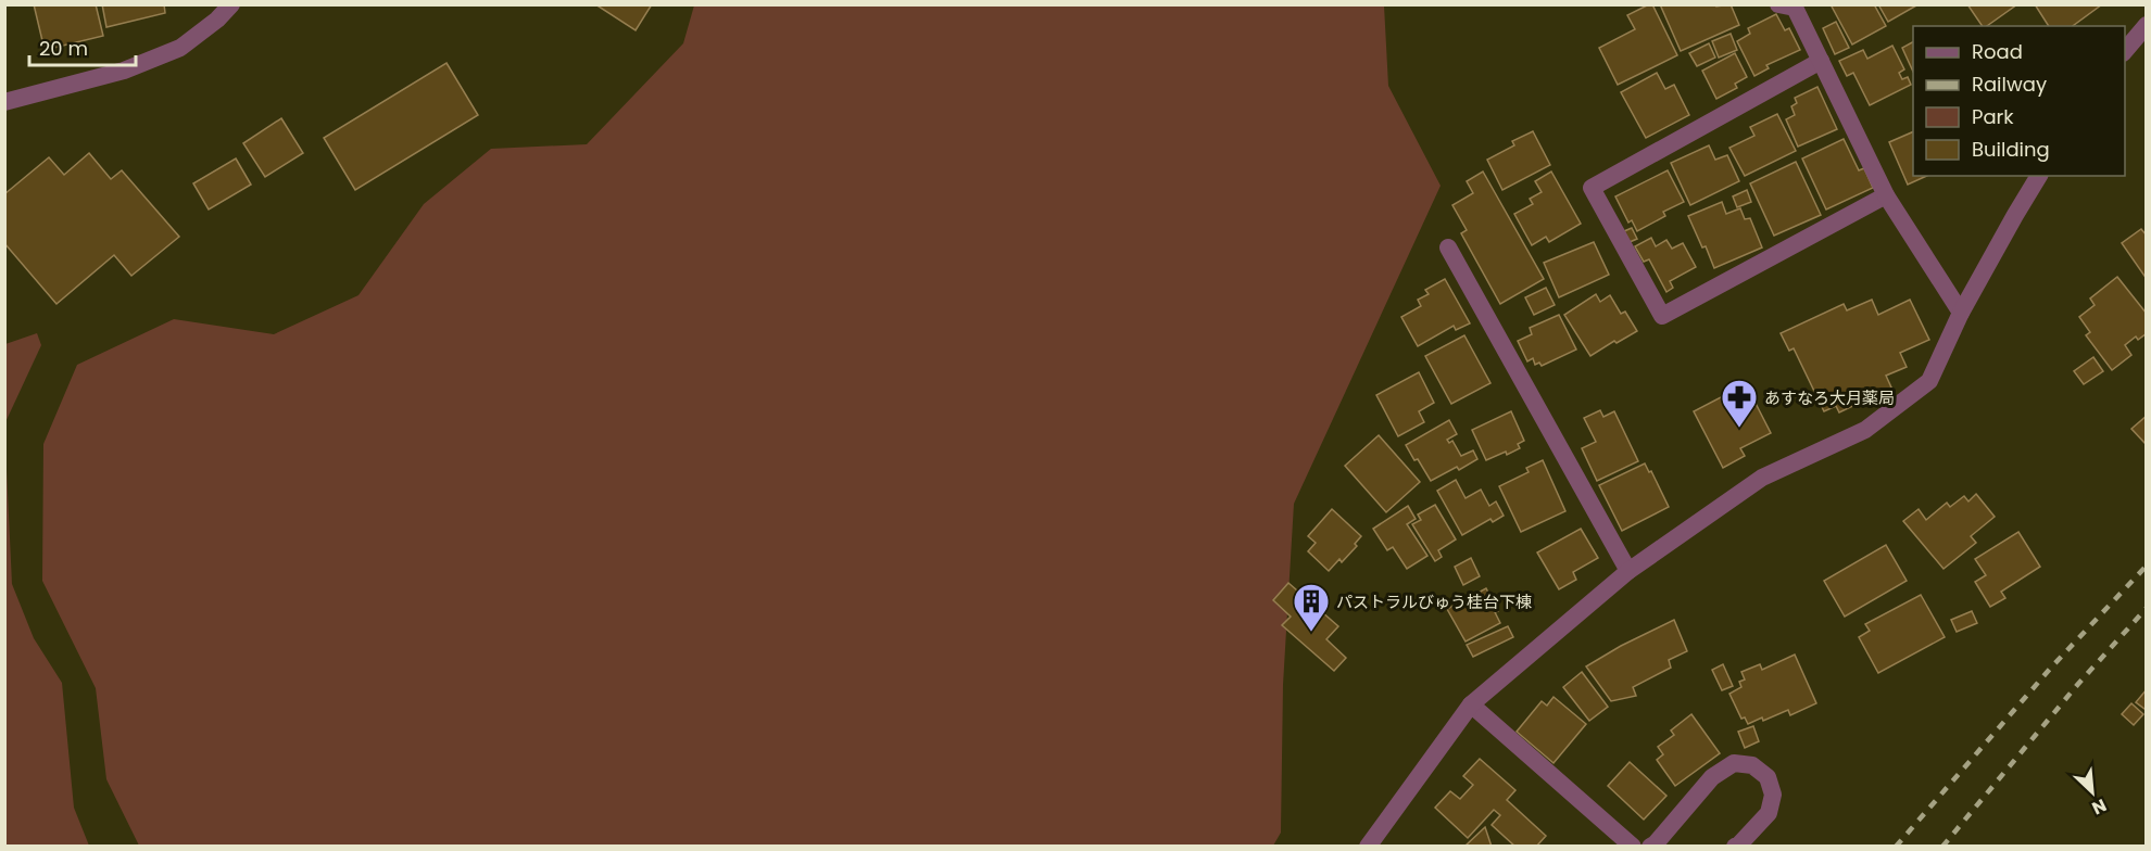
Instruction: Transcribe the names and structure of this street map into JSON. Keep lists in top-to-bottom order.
{
  "places": {
    "pharmacy": ["あすなろ大月薬局"],
    "building": ["パストラルびゅう桂台下棟"]
  },
  "legend": [
    "Road",
    "Railway",
    "Park",
    "Building"
  ],
  "scale_bar": "20 m",
  "north": "bottom right"
}
